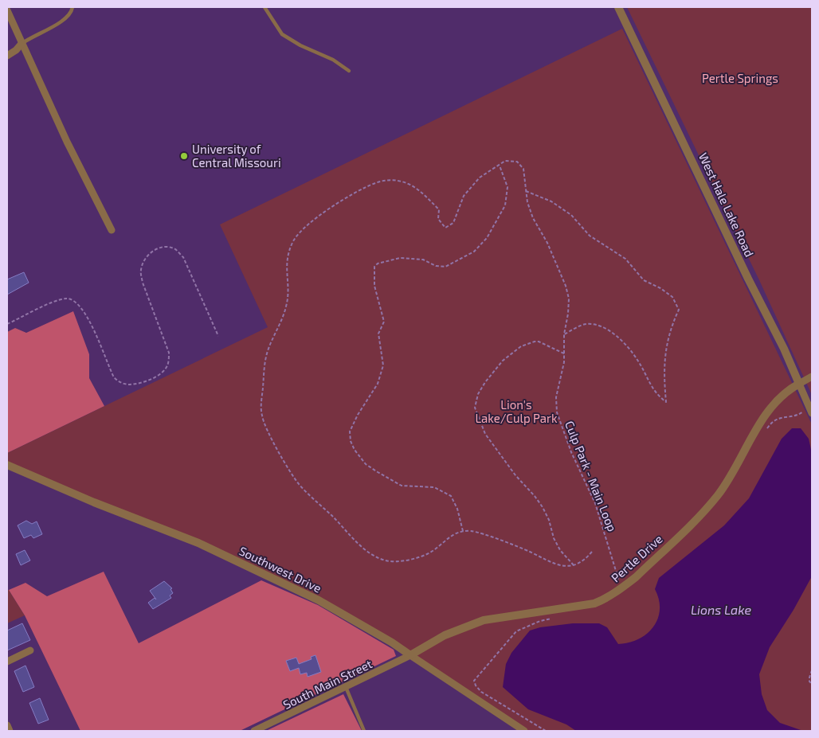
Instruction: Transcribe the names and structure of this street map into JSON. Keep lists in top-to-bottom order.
{
  "streets": {
    "street": [
      "West Hale Lake Road",
      "Pertle Drive",
      "Southwest Drive",
      "South Main Street"
    ],
    "path": ["Culp Park - Main Loop"]
  },
  "crossings": [
    ["West Hale Lake Road", "Pertle Drive"],
    ["Culp Park - Main Loop", "Pertle Drive"],
    ["Pertle Drive", "Southwest Drive"],
    ["Pertle Drive", "South Main Street"],
    ["Southwest Drive", "South Main Street"]
  ],
  "water": ["Lions Lake"],
  "parks": ["Pertle Springs", "Lion's Lake/Culp Park"],
  "places": ["University of Central Missouri"]
}
